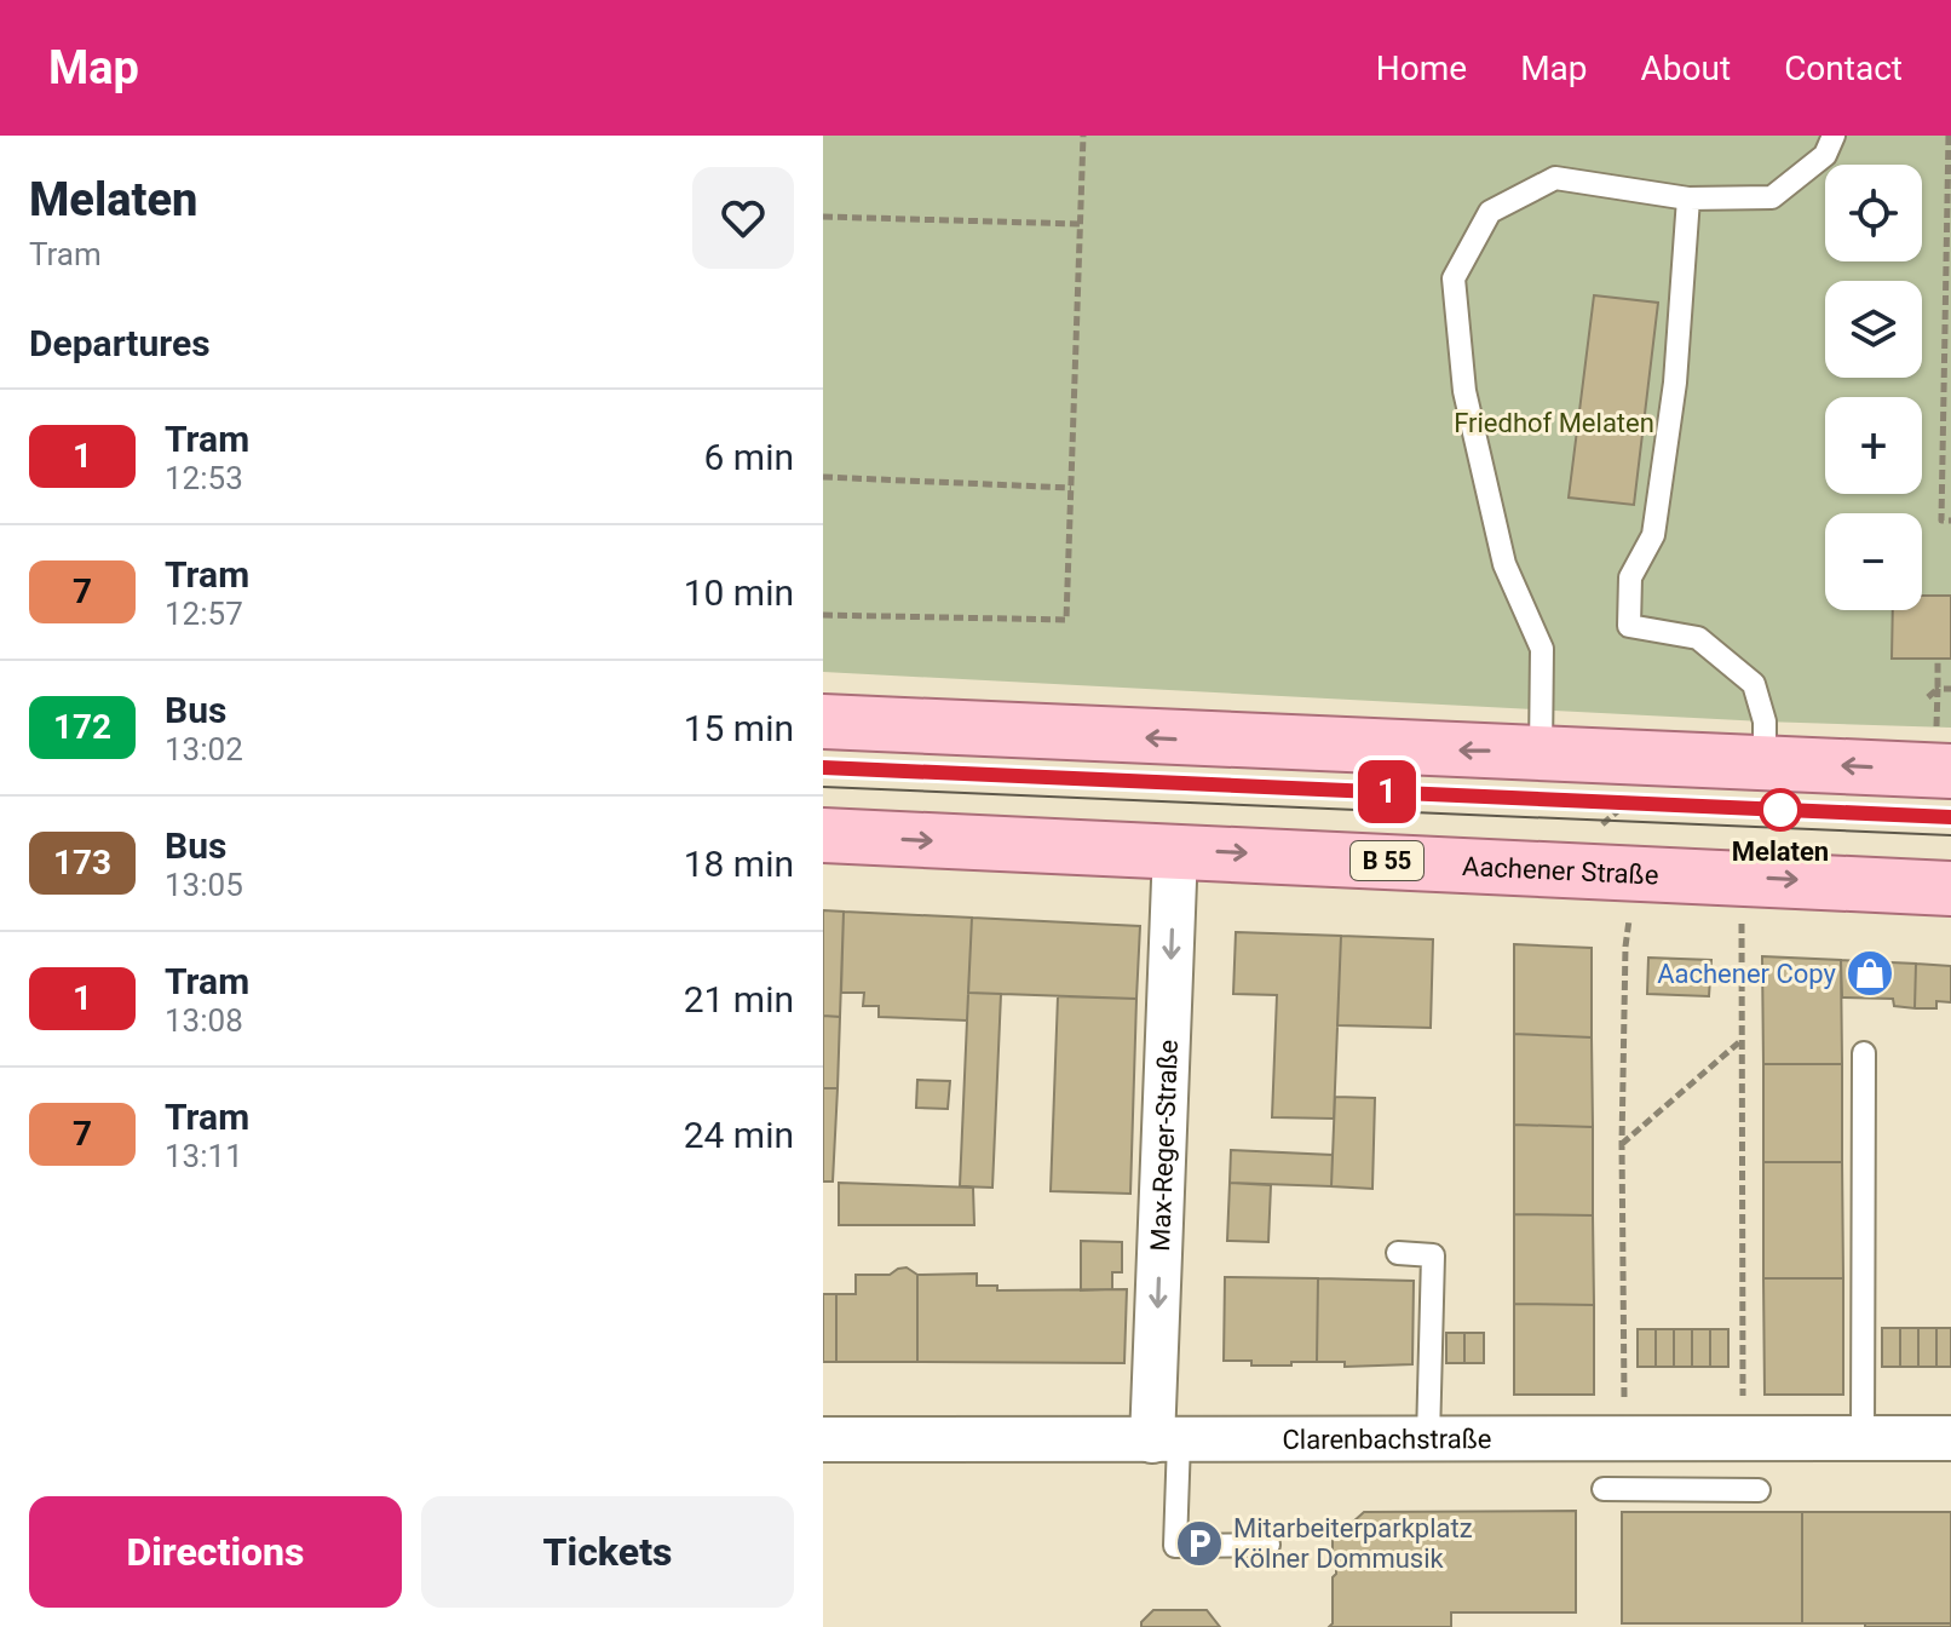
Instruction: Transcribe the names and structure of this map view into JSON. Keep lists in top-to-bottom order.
{
  "streets": {
    "main road": ["B 55", "Aachener Straße"],
    "street": ["Max-Reger-Straße", "Clarenbachstraße"]
  },
  "crossings": [
    ["Aachener Straße", "Max-Reger-Straße"],
    ["Max-Reger-Straße", "Clarenbachstraße"]
  ],
  "one_way": ["Max-Reger-Straße"],
  "parks": ["Friedhof Melaten"],
  "places": {
    "other": ["Melaten"],
    "shop": ["Aachener Copy"],
    "parking": ["Mitarbeiterparkplatz Kölner Dommusik"]
  },
  "lines": ["tram line 1"],
  "page": {
    "header": "Map",
    "nav": [
      "Home",
      "Map",
      "About",
      "Contact"
    ],
    "heading": [
      ["Melaten", "Tram"],
      "Departures"
    ],
    "on_map": "1",
    "map_buttons": ["+", "−"],
    "list": [
      {
        "mark": "1",
        "name": "Tram",
        "note": "12:53",
        "value": "6 min"
      },
      {
        "mark": "7",
        "name": "Tram",
        "note": "12:57",
        "value": "10 min"
      },
      {
        "mark": "172",
        "name": "Bus",
        "note": "13:02",
        "value": "15 min"
      },
      {
        "mark": "173",
        "name": "Bus",
        "note": "13:05",
        "value": "18 min"
      },
      {
        "mark": "1",
        "name": "Tram",
        "note": "13:08",
        "value": "21 min"
      },
      {
        "mark": "7",
        "name": "Tram",
        "note": "13:11",
        "value": "24 min"
      }
    ],
    "buttons": ["Directions", "Tickets"]
  }
}
